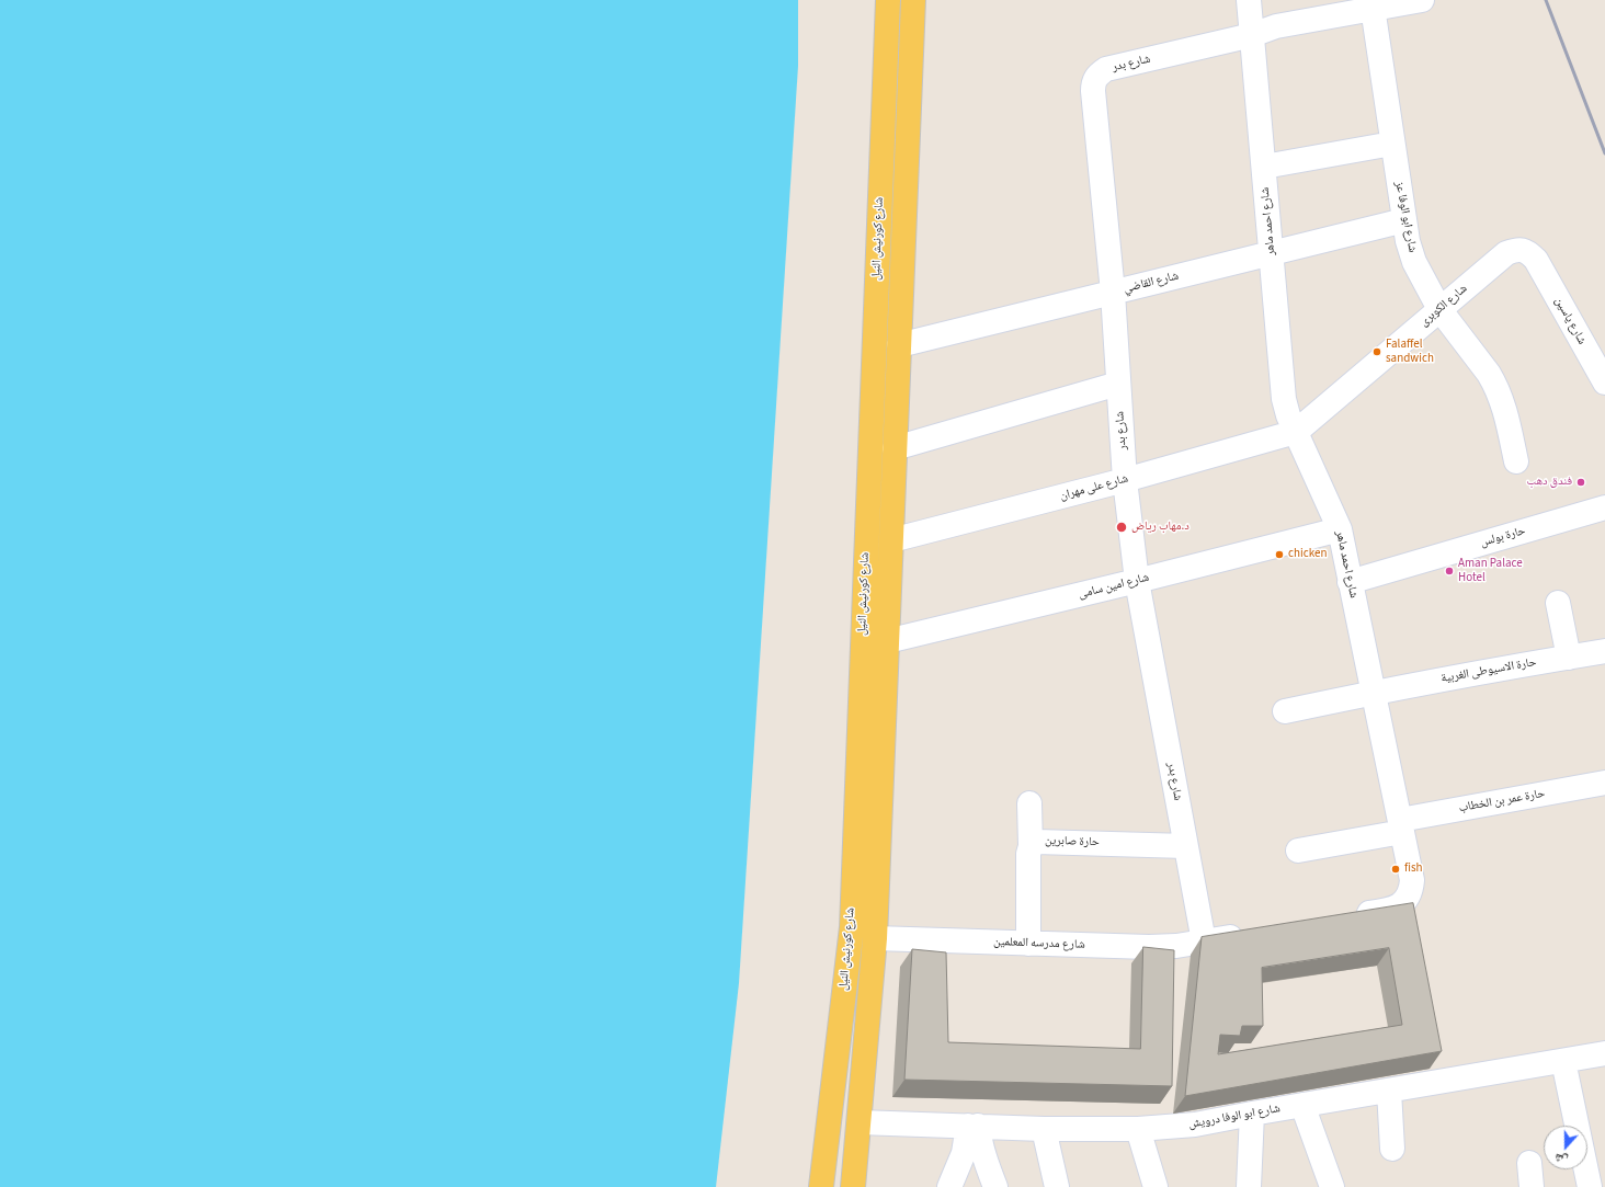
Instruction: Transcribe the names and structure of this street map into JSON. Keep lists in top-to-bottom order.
{
  "streets": {
    "main road": ["شارع كورنيش النيل"],
    "street": [
      "شارع بدر",
      "شارع ابو الوفا عز",
      "شارع احمد ماهر",
      "شارع القاضي",
      "شارع الكوبرى",
      "شارع ياسين",
      "شارع على مهران",
      "حارة بولس",
      "شارع امين سامى",
      "حارة الاسيوطى الغربية",
      "حارة عمر بن الخطاب",
      "حارة صابرين",
      "شارع مدرسه المعلمين",
      "شارع ابو الوفا درويش"
    ]
  },
  "crossings": [
    ["شارع بدر", "شارع احمد ماهر"],
    ["شارع بدر", "شارع القاضي"],
    ["شارع بدر", "شارع على مهران"],
    ["شارع بدر", "شارع امين سامى"],
    ["شارع بدر", "حارة صابرين"],
    ["شارع بدر", "شارع مدرسه المعلمين"],
    ["شارع ابو الوفا عز", "شارع القاضي"],
    ["شارع ابو الوفا عز", "شارع الكوبرى"],
    ["شارع احمد ماهر", "شارع القاضي"],
    ["شارع احمد ماهر", "شارع الكوبرى"],
    ["شارع احمد ماهر", "شارع على مهران"],
    ["شارع احمد ماهر", "حارة بولس"],
    ["شارع احمد ماهر", "شارع امين سامى"],
    ["شارع احمد ماهر", "حارة الاسيوطى الغربية"],
    ["شارع احمد ماهر", "حارة عمر بن الخطاب"],
    ["شارع كورنيش النيل", "شارع القاضي"],
    ["شارع كورنيش النيل", "شارع على مهران"],
    ["شارع كورنيش النيل", "شارع امين سامى"],
    ["شارع كورنيش النيل", "شارع مدرسه المعلمين"],
    ["شارع كورنيش النيل", "شارع ابو الوفا درويش"],
    ["شارع الكوبرى", "شارع ياسين"],
    ["شارع الكوبرى", "شارع على مهران"],
    ["حارة صابرين", "شارع مدرسه المعلمين"]
  ],
  "places": [
    "Falaffel sandwich",
    "فندق دهب",
    "د.مهاب رياض",
    "chicken",
    "Aman Palace Hotel",
    "fish"
  ],
  "north": "bottom"
}
